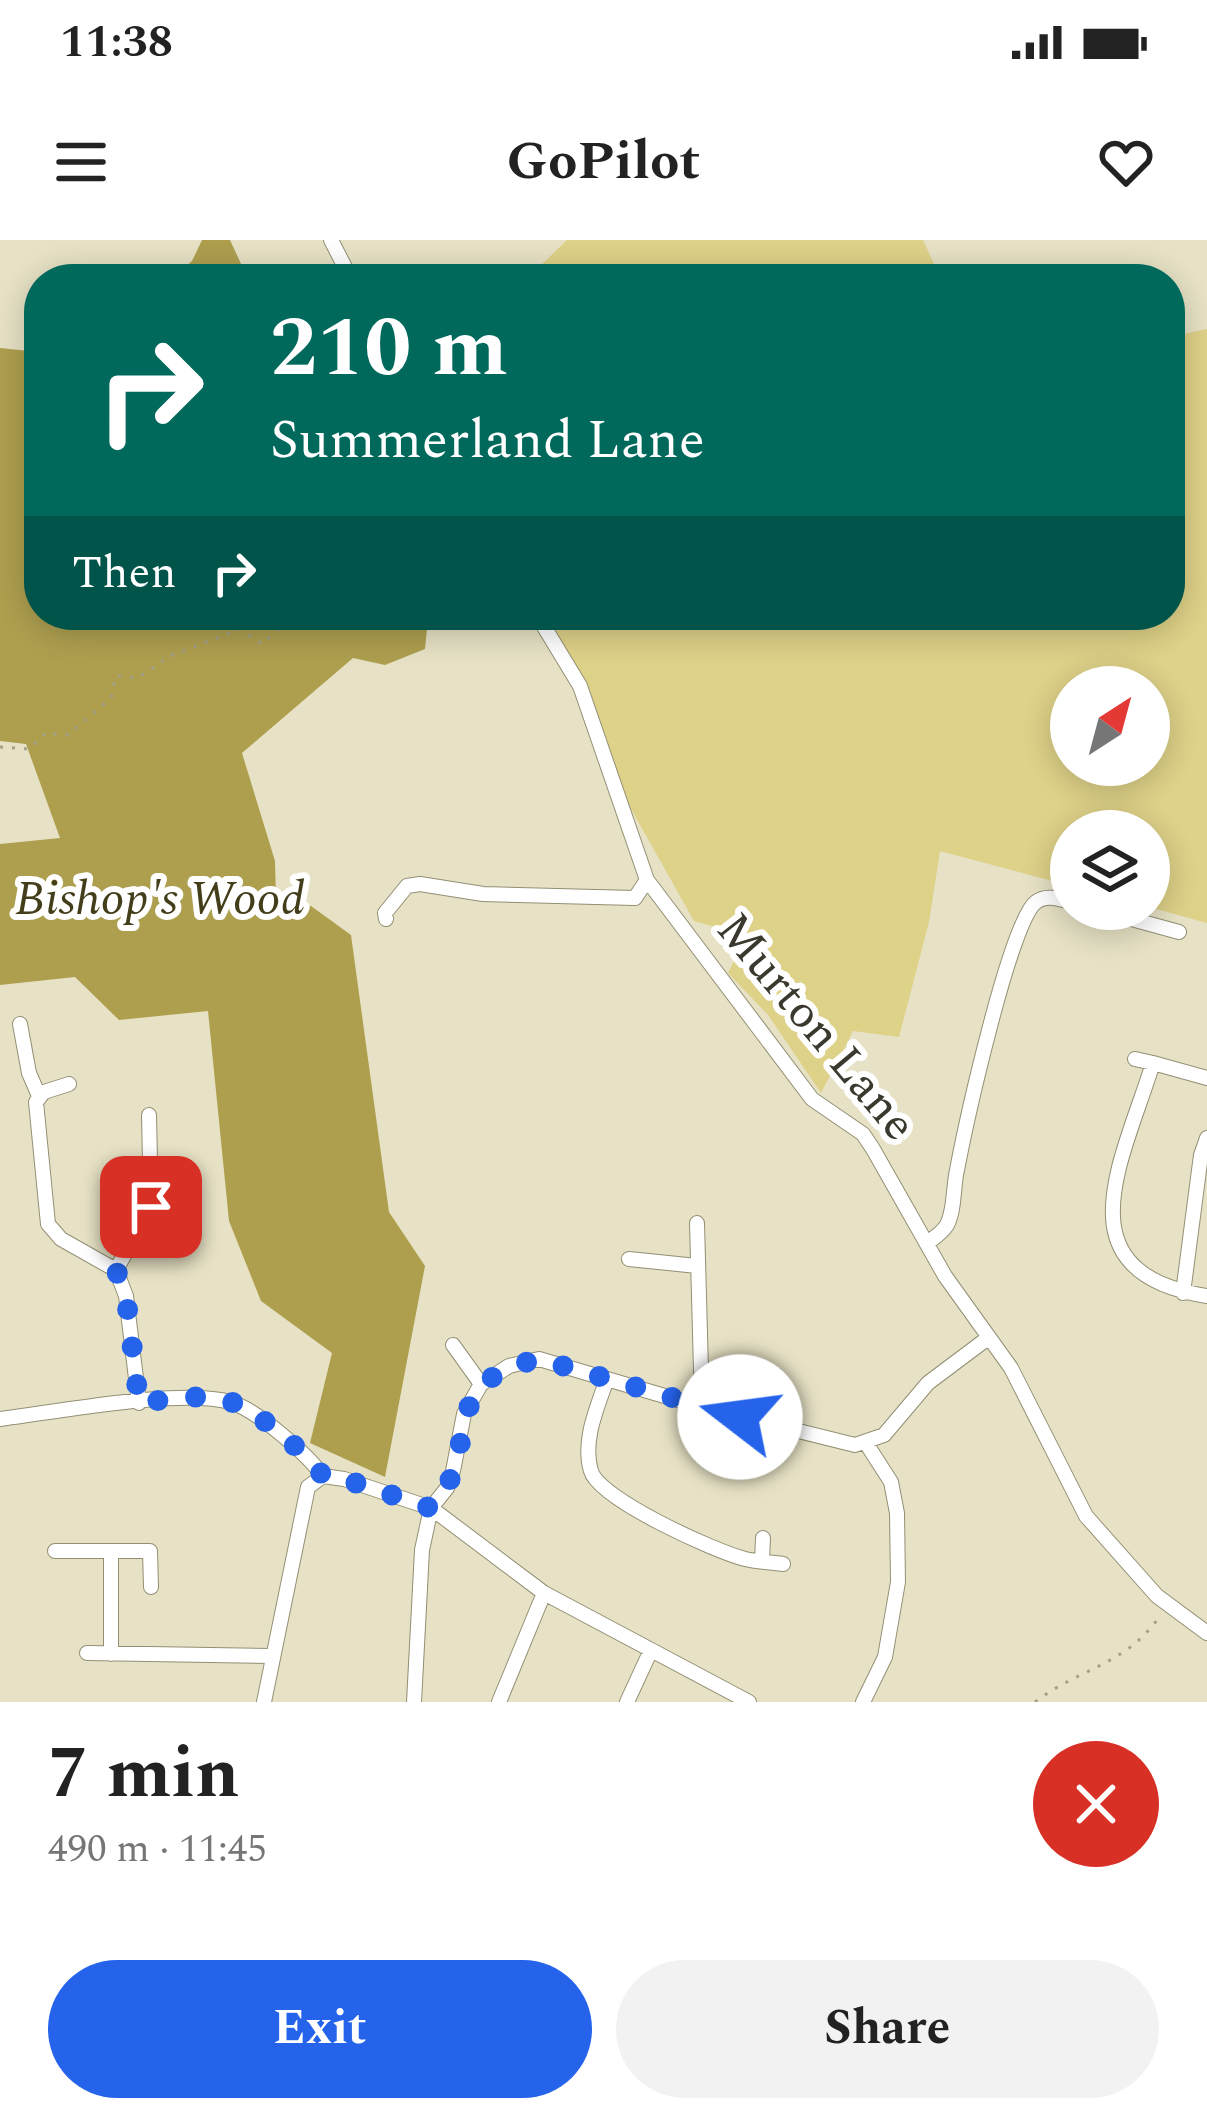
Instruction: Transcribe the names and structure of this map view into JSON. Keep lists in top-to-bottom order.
{
  "streets": {
    "street": ["Murton Lane"]
  },
  "parks": ["Bishop's Wood"],
  "north": "top right",
  "page": {
    "status": "11:38",
    "header": "GoPilot",
    "turn": ["210 m", "Summerland Lane"],
    "then": "Then",
    "heading": ["7 min", "490 m · 11:45"],
    "buttons": ["Exit", "Share"]
  }
}
